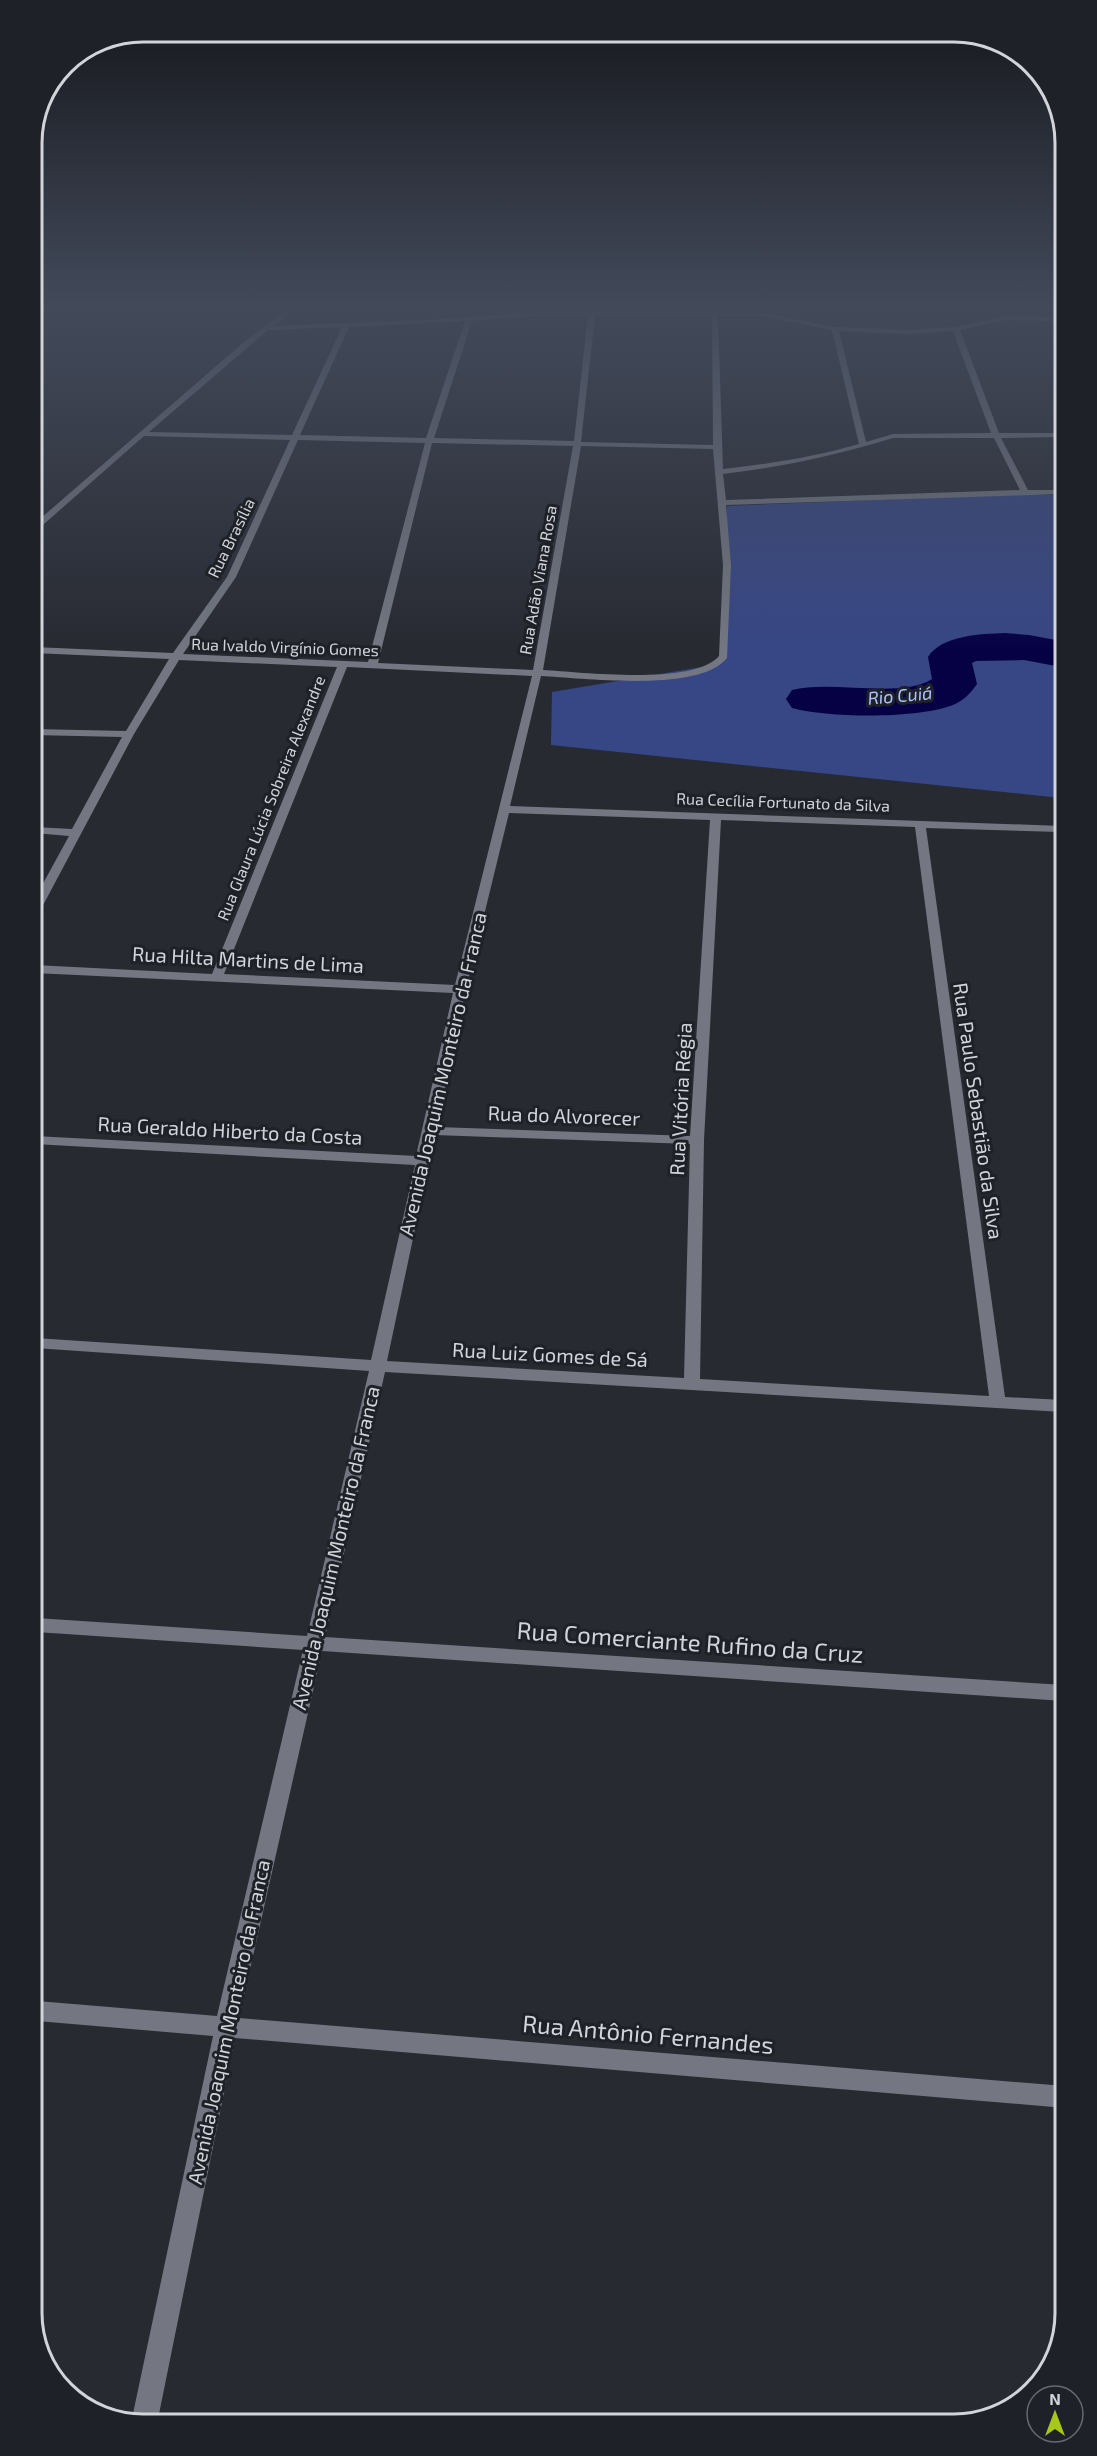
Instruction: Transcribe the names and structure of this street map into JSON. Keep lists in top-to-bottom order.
{
  "streets": {
    "street": [
      "Rua Brasília",
      "Rua Adão Viana Rosa",
      "Rua Ivaldo Virgínio Gomes",
      "Rua Glaura Lúcia Sobreira Alexandre",
      "Rua Cecília Fortunato da Silva",
      "Rua Hilta Martins de Lima",
      "Avenida Joaquim Monteiro da Franca",
      "Rua Vitória Régia",
      "Rua Paulo Sebastião da Silva",
      "Rua do Alvorecer",
      "Rua Geraldo Hiberto da Costa",
      "Rua Luiz Gomes de Sá",
      "Rua Comerciante Rufino da Cruz",
      "Rua Antônio Fernandes"
    ]
  },
  "crossings": [
    ["Rua Brasília", "Rua Ivaldo Virgínio Gomes"],
    ["Rua Adão Viana Rosa", "Rua Ivaldo Virgínio Gomes"],
    ["Rua Adão Viana Rosa", "Avenida Joaquim Monteiro da Franca"],
    ["Rua Ivaldo Virgínio Gomes", "Rua Glaura Lúcia Sobreira Alexandre"],
    ["Rua Ivaldo Virgínio Gomes", "Avenida Joaquim Monteiro da Franca"],
    ["Rua Glaura Lúcia Sobreira Alexandre", "Rua Hilta Martins de Lima"],
    ["Rua Cecília Fortunato da Silva", "Avenida Joaquim Monteiro da Franca"],
    ["Rua Cecília Fortunato da Silva", "Rua Vitória Régia"],
    ["Rua Cecília Fortunato da Silva", "Rua Paulo Sebastião da Silva"],
    ["Rua Hilta Martins de Lima", "Avenida Joaquim Monteiro da Franca"],
    ["Avenida Joaquim Monteiro da Franca", "Rua do Alvorecer"],
    ["Avenida Joaquim Monteiro da Franca", "Rua Geraldo Hiberto da Costa"],
    ["Avenida Joaquim Monteiro da Franca", "Rua Luiz Gomes de Sá"],
    ["Avenida Joaquim Monteiro da Franca", "Rua Comerciante Rufino da Cruz"],
    ["Avenida Joaquim Monteiro da Franca", "Rua Antônio Fernandes"],
    ["Rua Vitória Régia", "Rua do Alvorecer"],
    ["Rua Vitória Régia", "Rua Luiz Gomes de Sá"],
    ["Rua Paulo Sebastião da Silva", "Rua Luiz Gomes de Sá"]
  ],
  "water": ["Rio Cuiá"],
  "north": "top"
}
